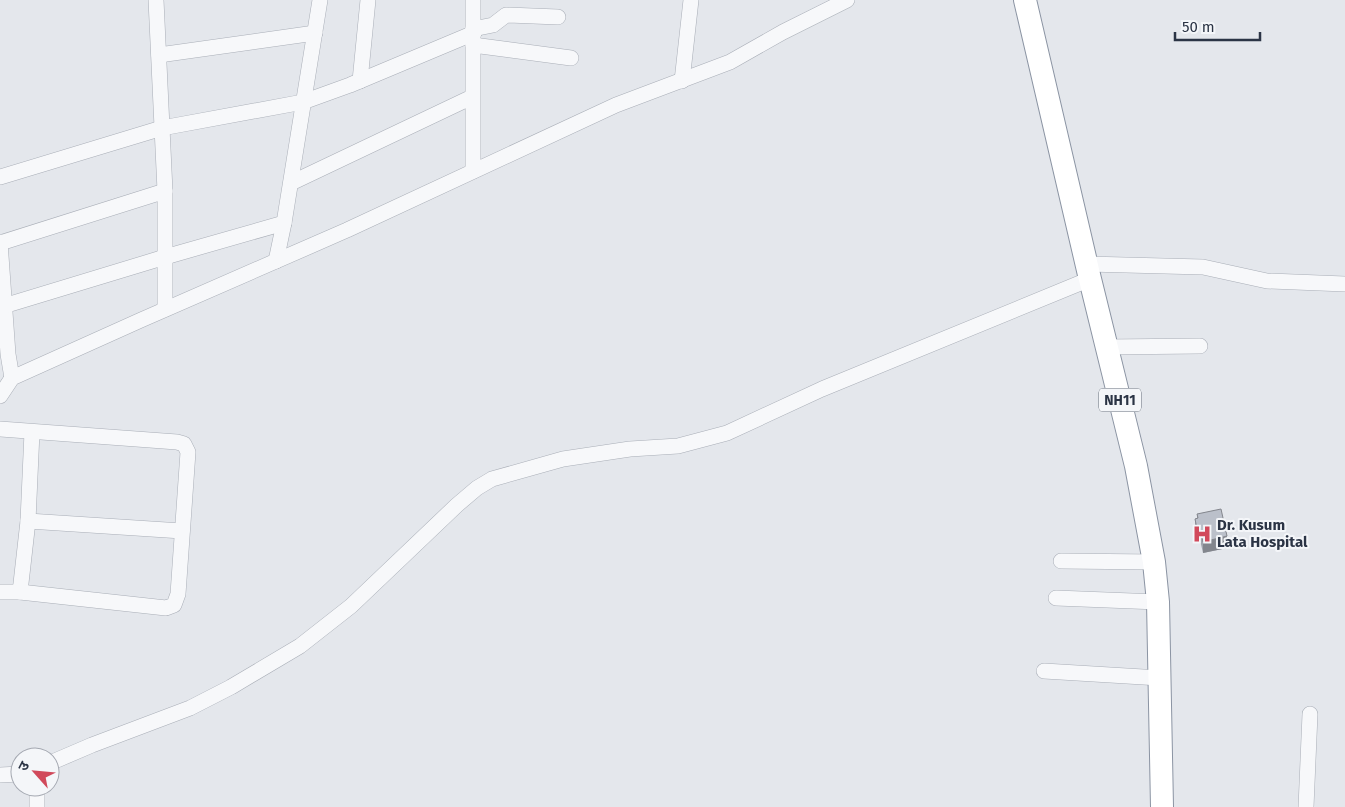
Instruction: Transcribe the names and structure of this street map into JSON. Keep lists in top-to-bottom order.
{
  "streets": {
    "highway": ["NH11"]
  },
  "places": {
    "hospital": ["Dr. Kusum Lata Hospital"]
  },
  "scale_bar": "50 m",
  "north": "top left"
}
